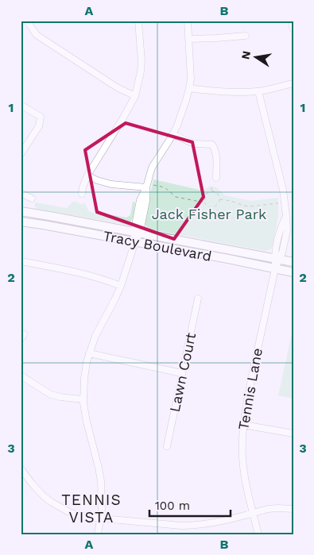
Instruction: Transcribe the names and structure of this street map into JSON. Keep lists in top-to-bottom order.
{
  "streets": {
    "main road": ["Tracy Boulevard"],
    "street": ["Lawn Court", "Tennis Lane"]
  },
  "crossings": [
    ["Tracy Boulevard", "Tennis Lane"]
  ],
  "districts": ["TENNIS VISTA"],
  "parks": ["Jack Fisher Park"],
  "scale_bar": "100 m",
  "north": "left",
  "grid": {
    "columns": ["A", "B"],
    "rows": ["1", "2", "3"]
  }
}
